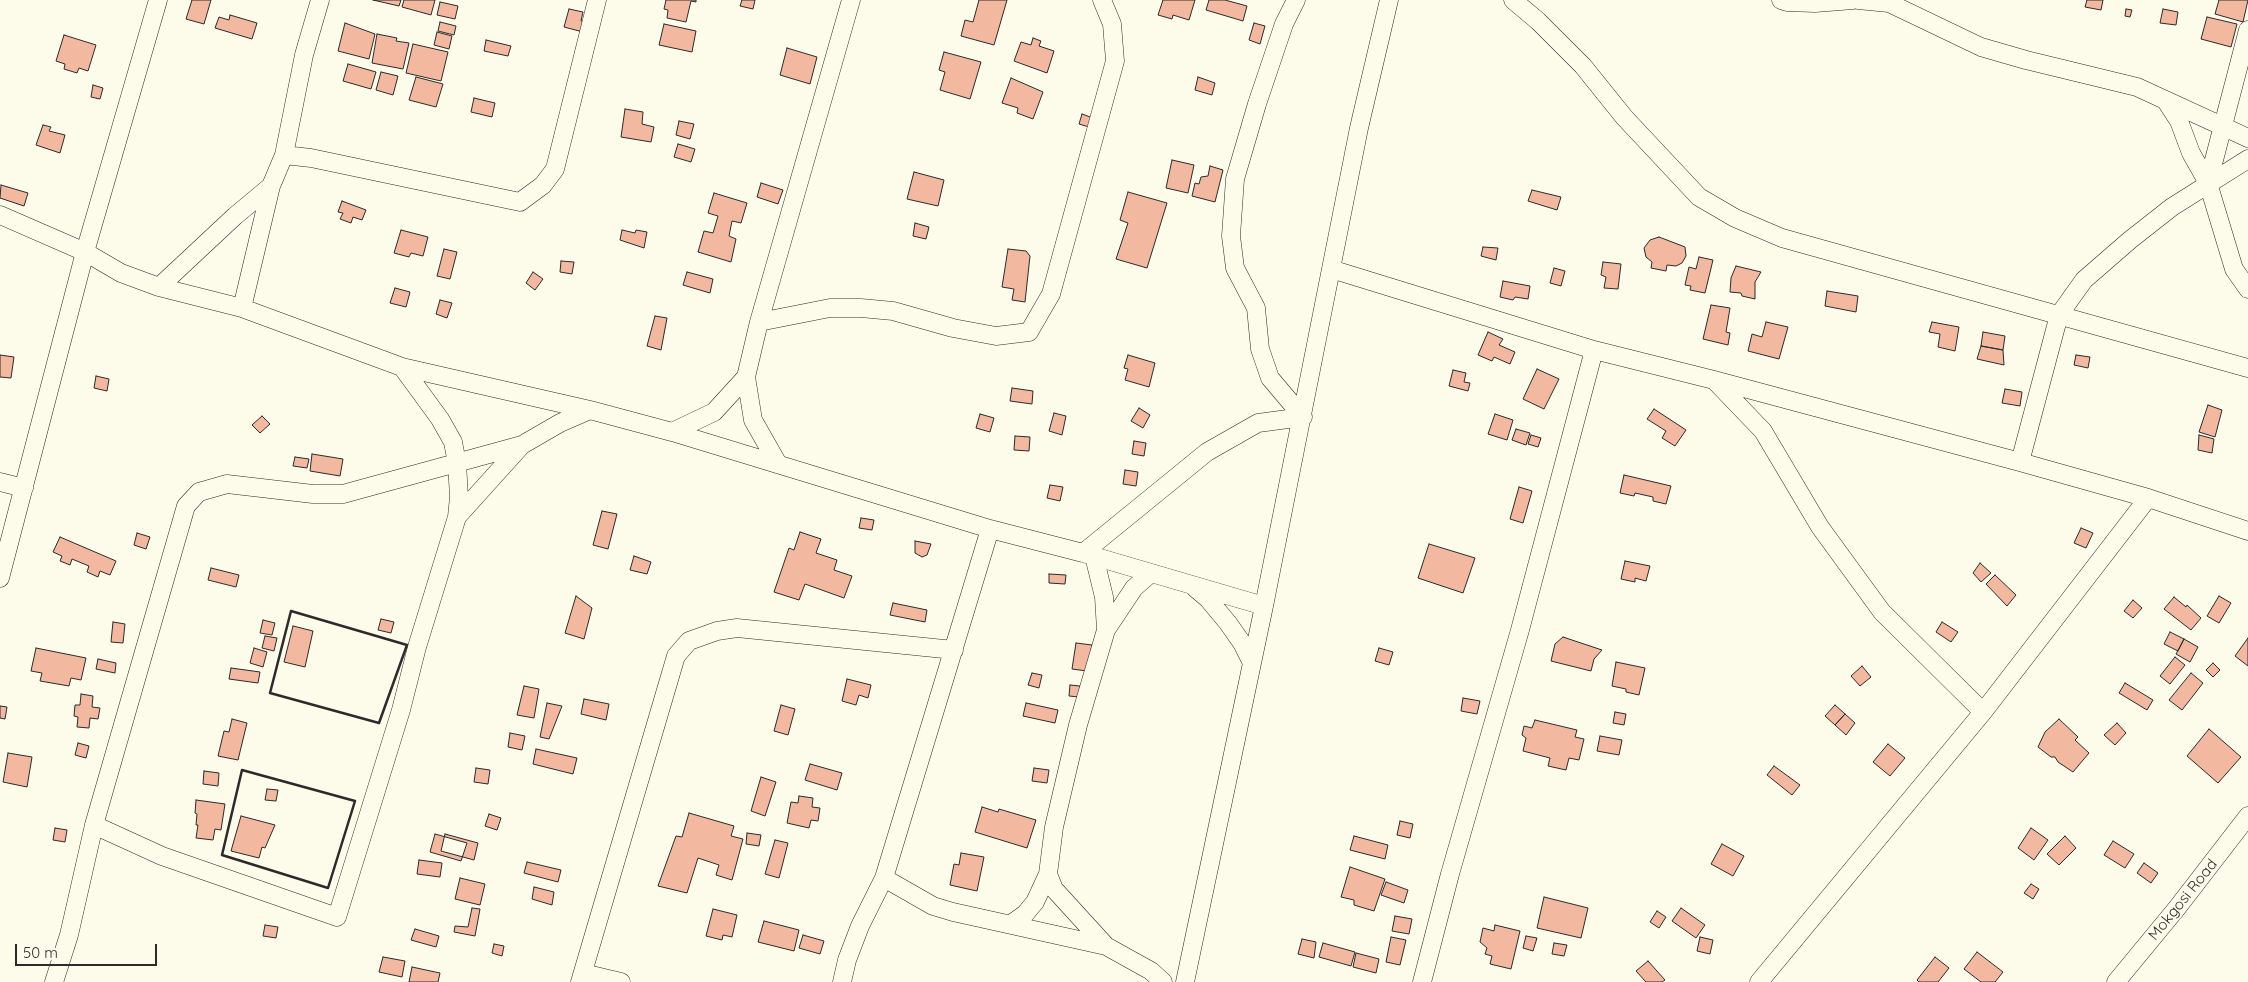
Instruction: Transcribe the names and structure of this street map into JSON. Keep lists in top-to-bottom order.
{
  "streets": {
    "street": ["Mokgosi Road"]
  },
  "scale_bar": "50 m"
}
